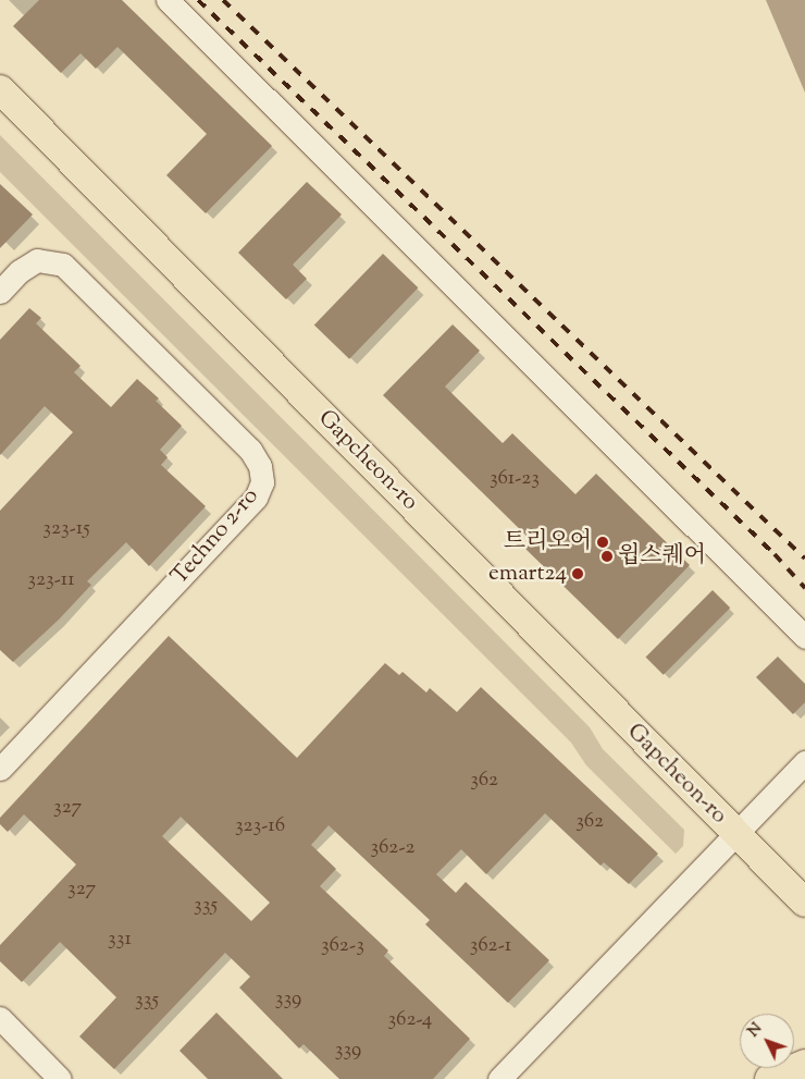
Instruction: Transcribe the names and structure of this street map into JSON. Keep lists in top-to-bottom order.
{
  "streets": {
    "main road": ["Gapcheon-ro"],
    "street": ["Techno 2-ro"]
  },
  "places": ["트리오어", "윕스퀘어", "emart24"],
  "house_numbers": [
    "361-23",
    "323-15",
    "323-11",
    "362",
    "327",
    "362",
    "323-16",
    "362-2",
    "327",
    "335",
    "331",
    "362-3",
    "362-1",
    "339",
    "335",
    "362-4",
    "339"
  ],
  "north": "top left"
}
